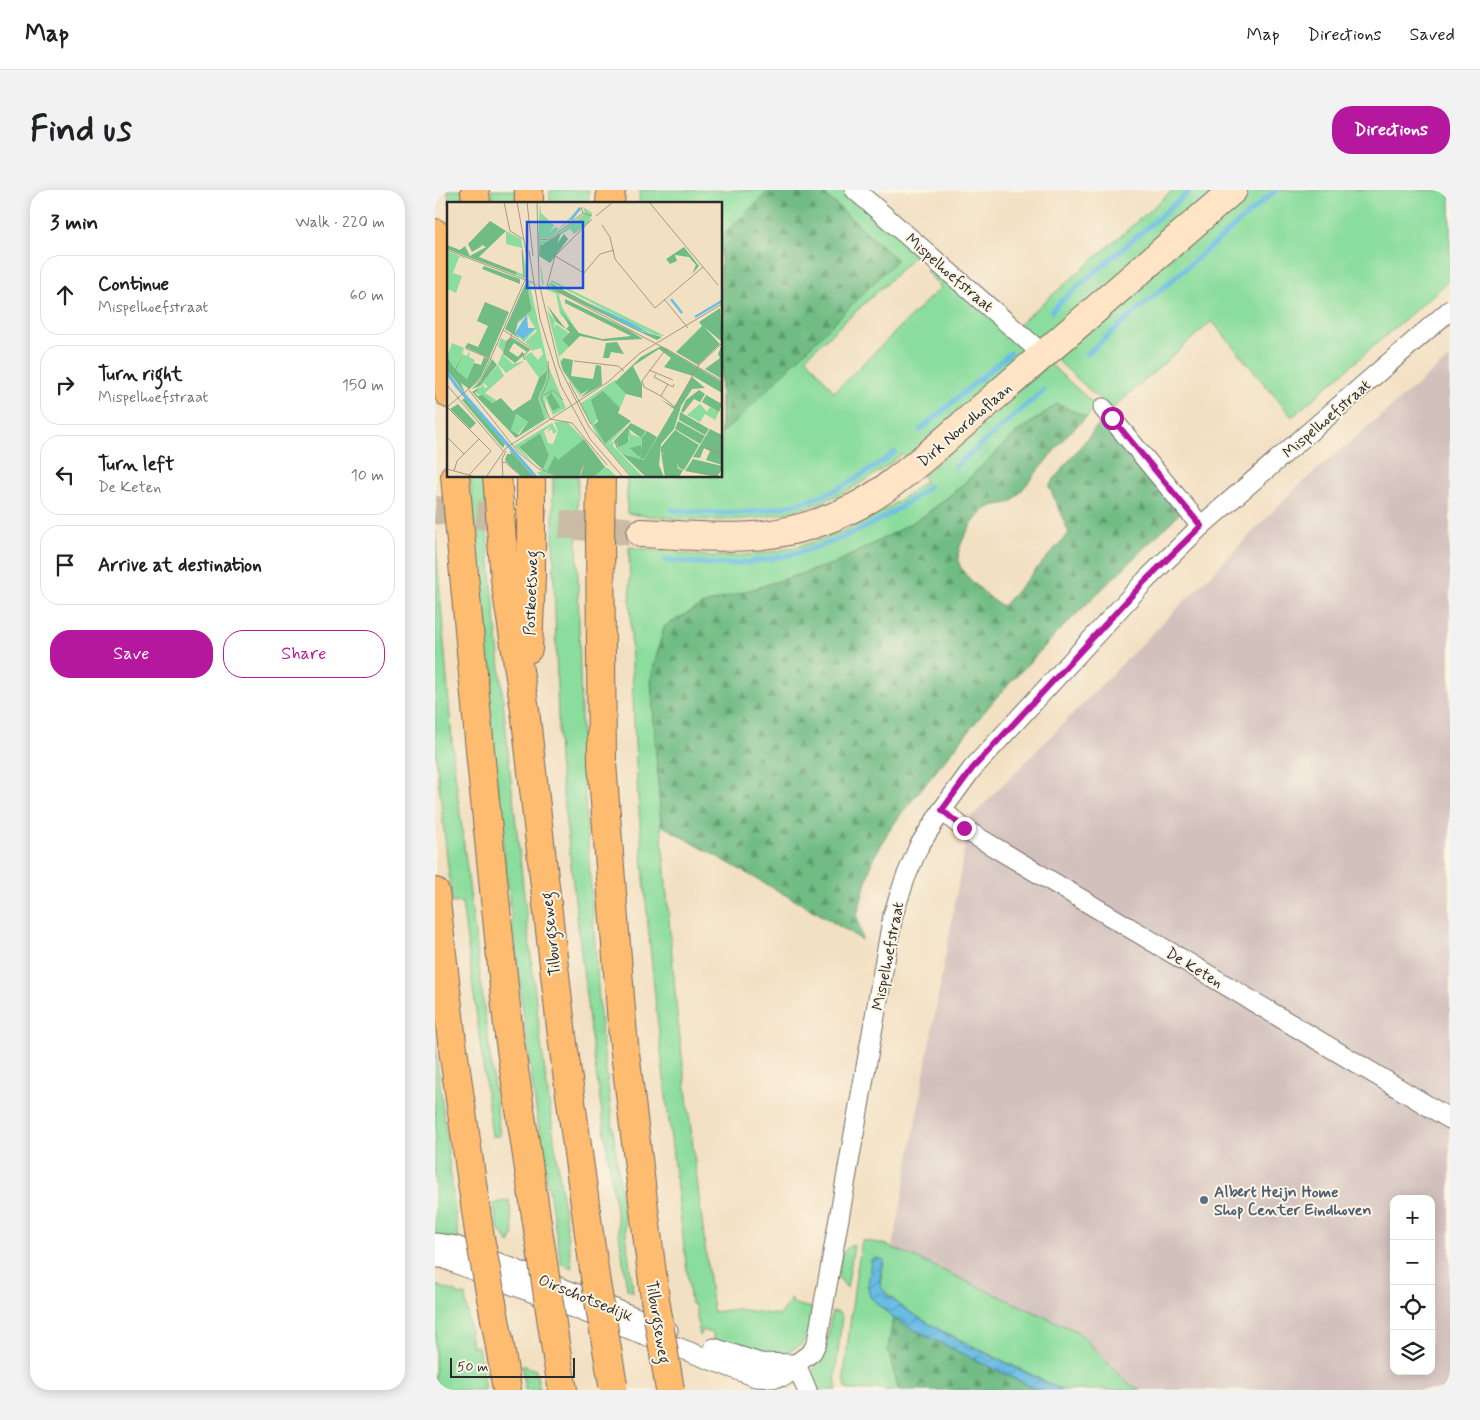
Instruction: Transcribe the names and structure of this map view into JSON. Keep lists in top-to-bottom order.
{
  "streets": {
    "highway": ["Postkoetsweg", "Tilburgseweg"],
    "street": [
      "Mispelhoefstraat",
      "Dirk Noordhoflaan",
      "De Keten",
      "Oirschotsedijk"
    ]
  },
  "crossings": [
    ["Mispelhoefstraat", "Dirk Noordhoflaan"],
    ["Mispelhoefstraat", "De Keten"],
    ["Mispelhoefstraat", "Oirschotsedijk"],
    ["Postkoetsweg", "Tilburgseweg"]
  ],
  "places": ["Albert Heijn Home Shop Center Eindhoven"],
  "scale_bar": "50 m",
  "page": {
    "header": "Map",
    "nav": ["Map", "Directions", "Saved"],
    "buttons": [
      "Directions",
      ["Save", "Share"]
    ],
    "title": "Find us",
    "heading": ["3 min", "Walk · 220 m"],
    "list": [
      ["Continue", "Mispelhoefstraat", "60 m"],
      ["Turn right", "Mispelhoefstraat", "150 m"],
      ["Turn left", "De Keten", "10 m"],
      "Arrive at destination"
    ],
    "map_buttons": ["+", "−"],
    "scale": "50 m"
  }
}
